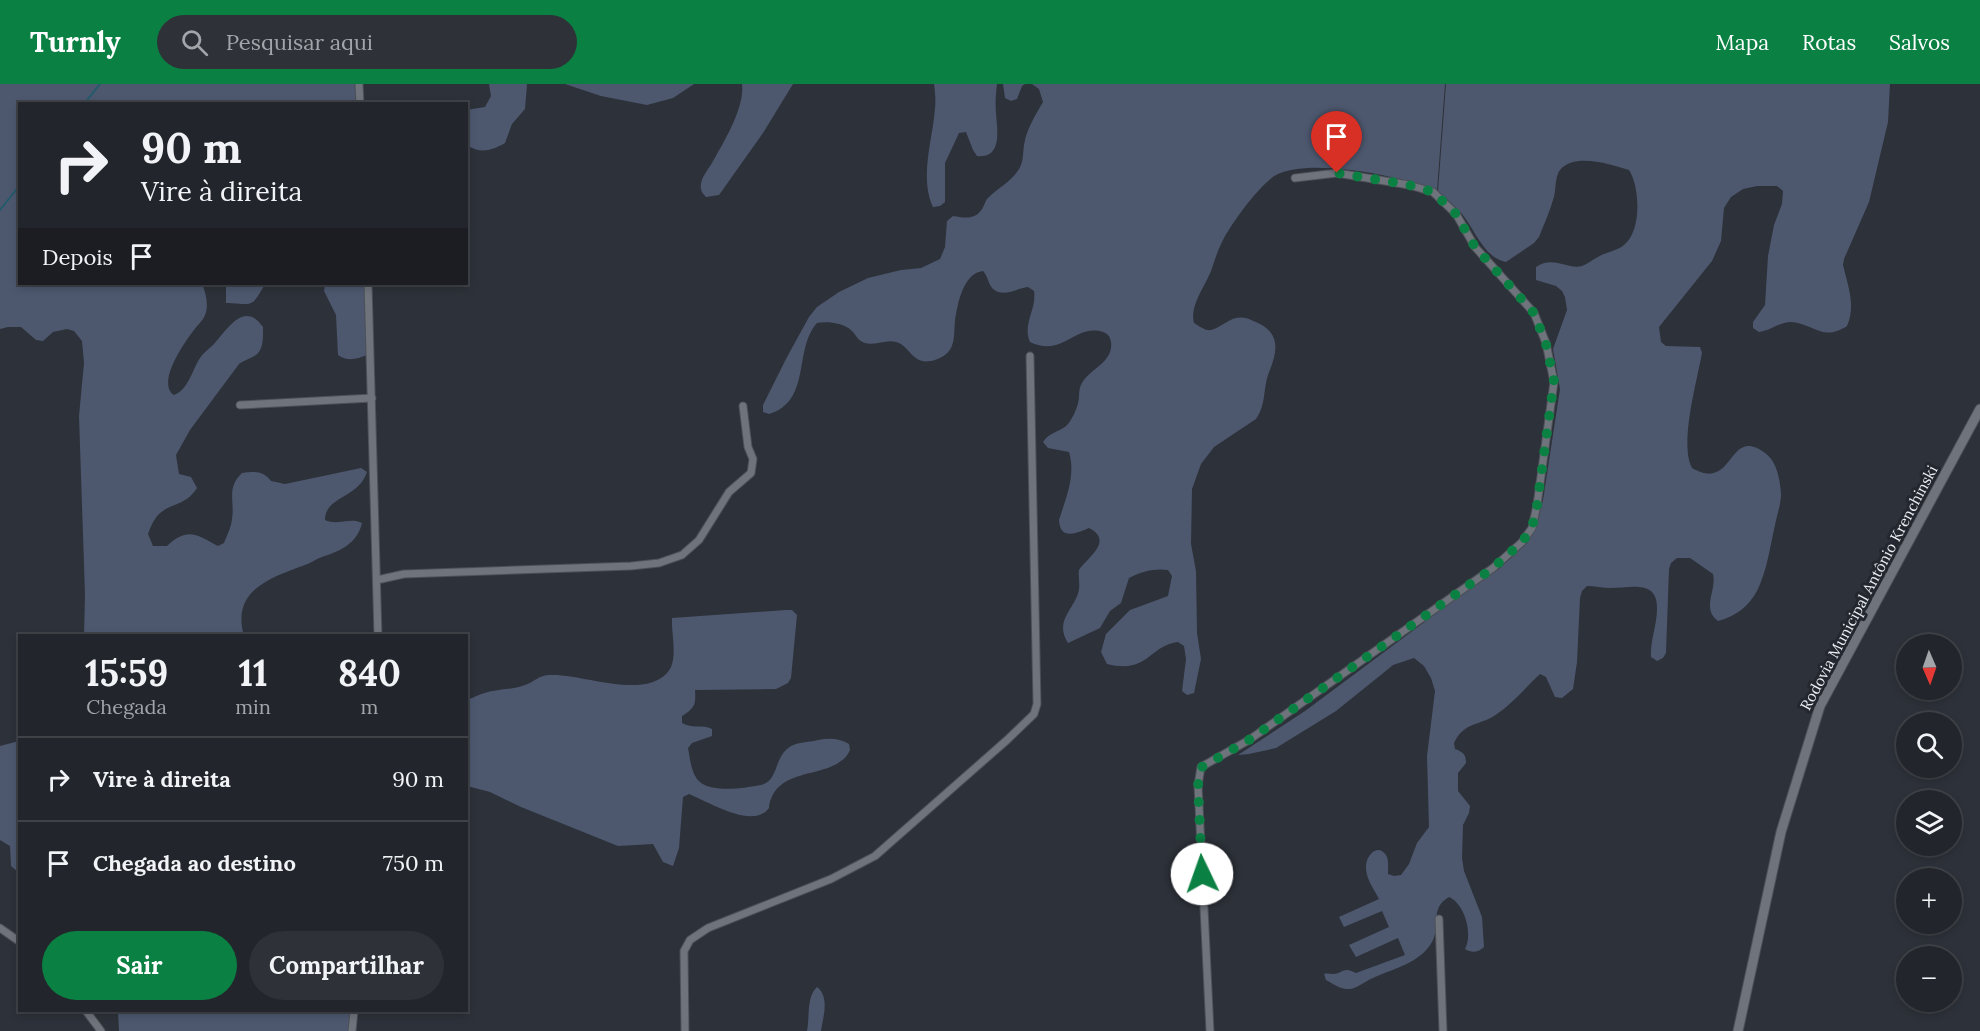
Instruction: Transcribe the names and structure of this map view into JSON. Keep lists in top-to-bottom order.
{
  "streets": {
    "main road": ["Rodovia Municipal Antônio Krenchinski"]
  },
  "north": "bottom",
  "page": {
    "header": "Turnly",
    "search": "Pesquisar aqui",
    "nav": ["Mapa", "Rotas", "Salvos"],
    "turn": ["90 m", "Vire à direita"],
    "then": "Depois",
    "map_buttons": ["+", "−"],
    "eta": [
      "15:59",
      "Chegada",
      "11",
      "min",
      "840",
      "m"
    ],
    "list": [
      {
        "name": "Vire à direita",
        "value": "90 m"
      },
      {
        "name": "Chegada ao destino",
        "value": "750 m"
      }
    ],
    "buttons": ["Sair", "Compartilhar"]
  }
}
